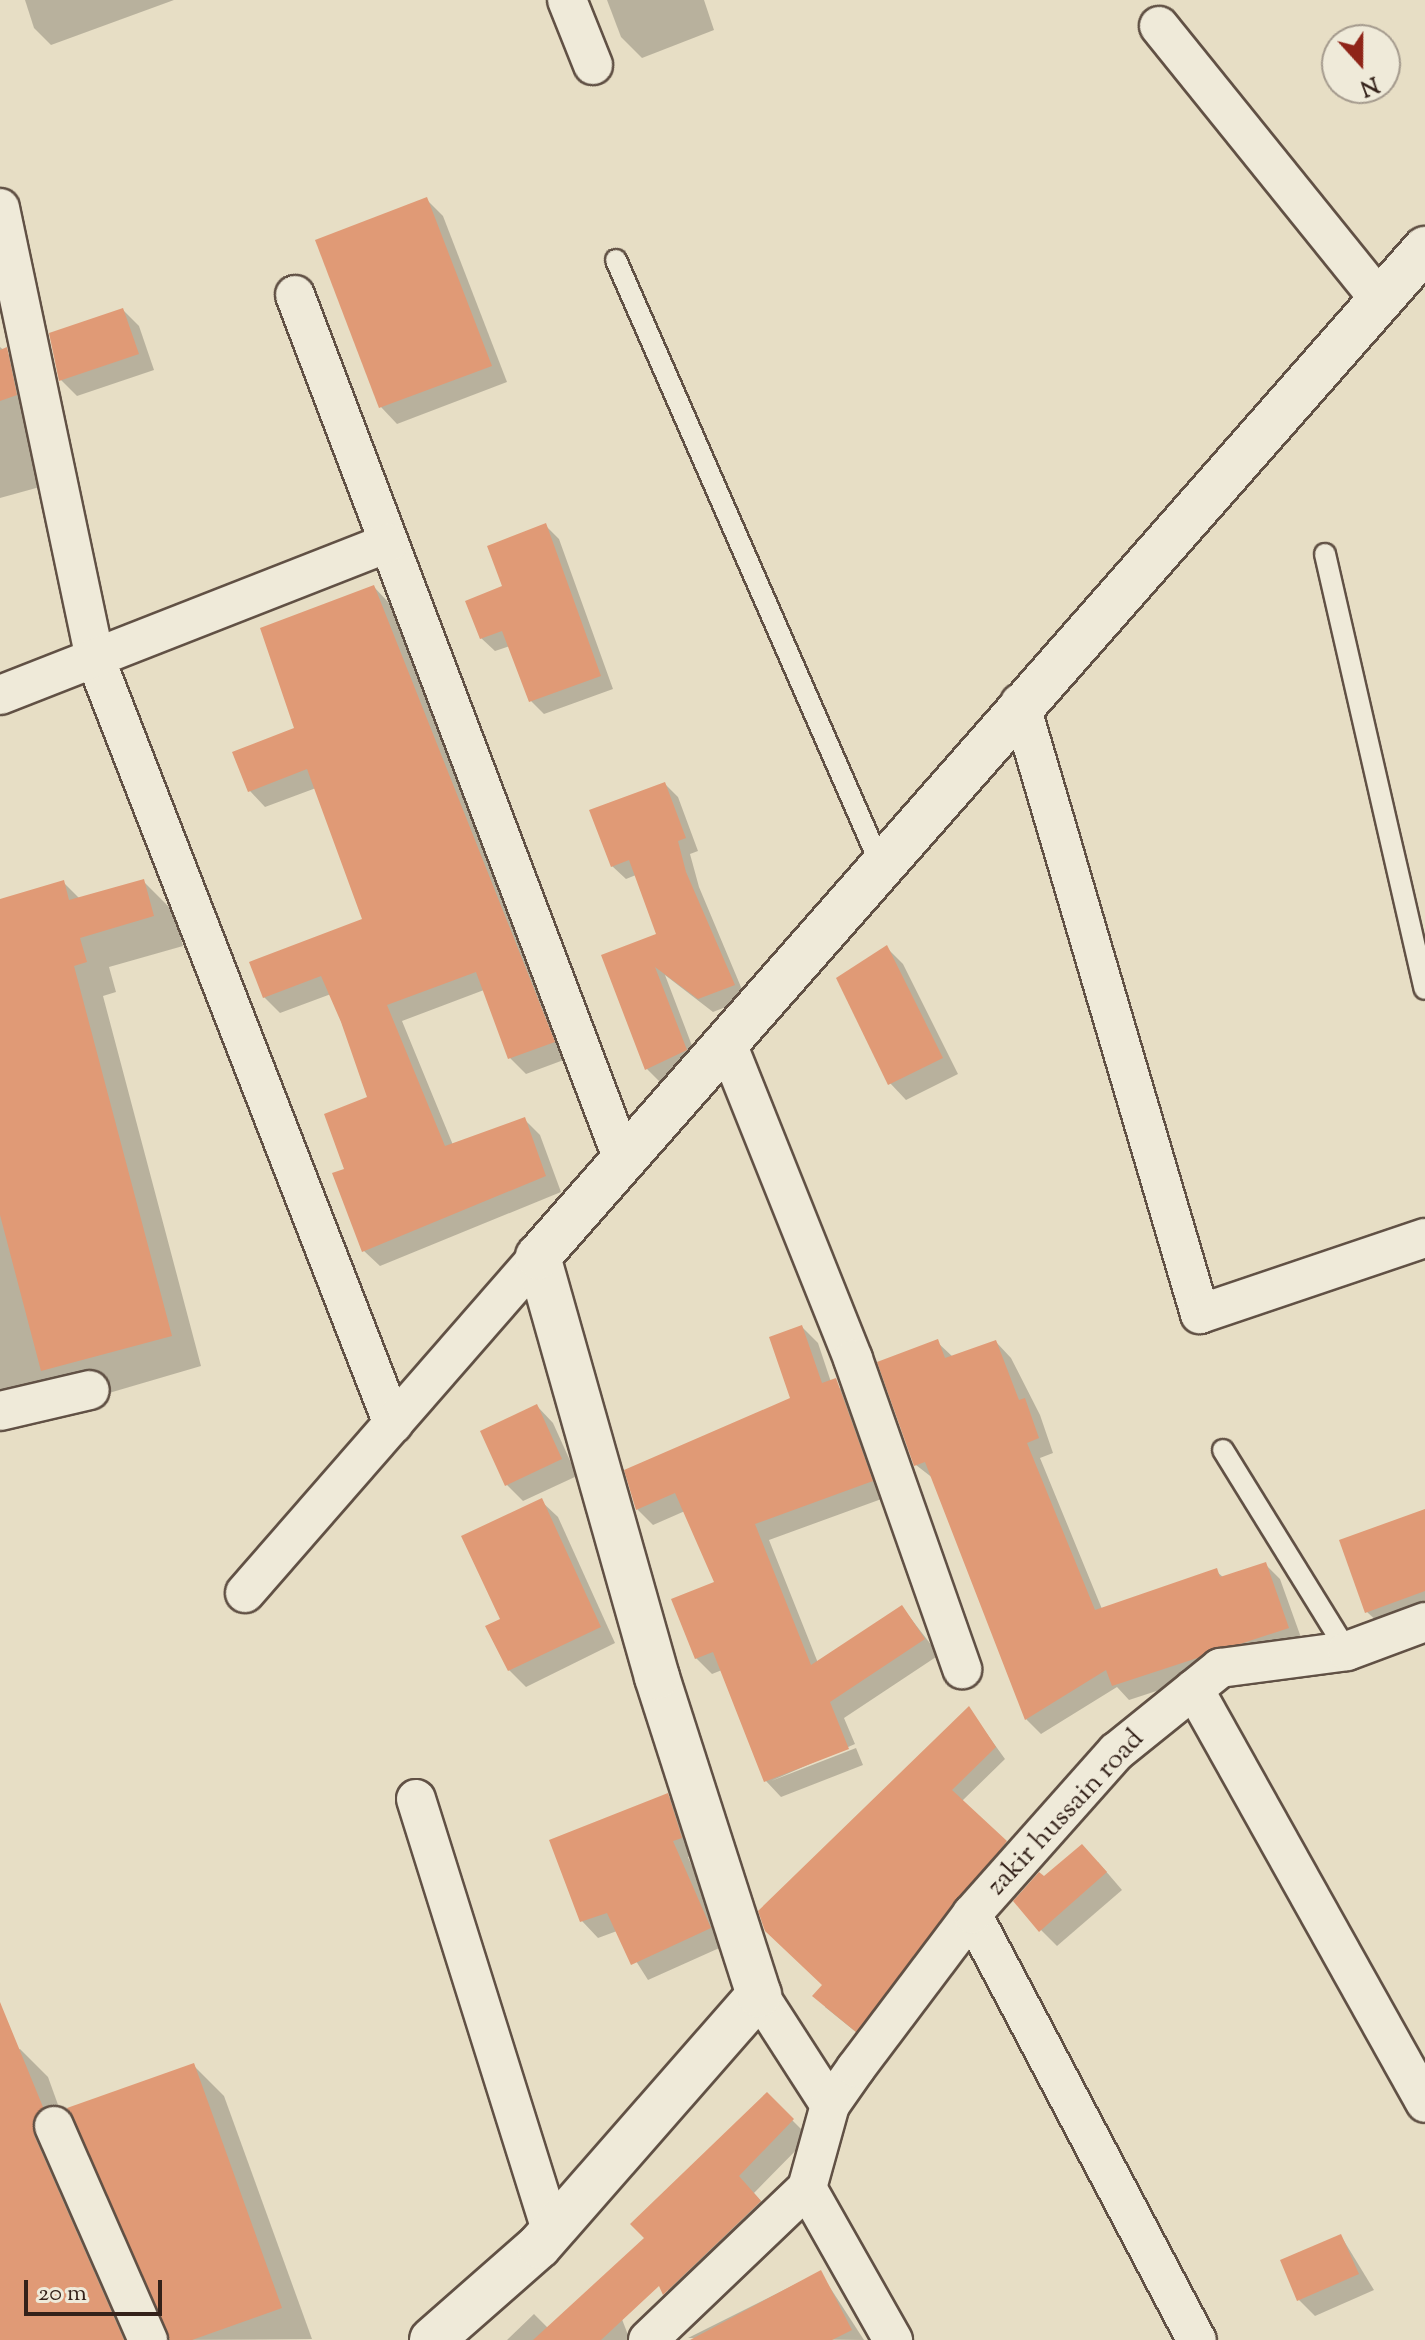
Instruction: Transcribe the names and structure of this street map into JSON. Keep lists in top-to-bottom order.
{
  "streets": {
    "street": ["zakir hussain road"]
  },
  "scale_bar": "20 m",
  "north": "bottom"
}
